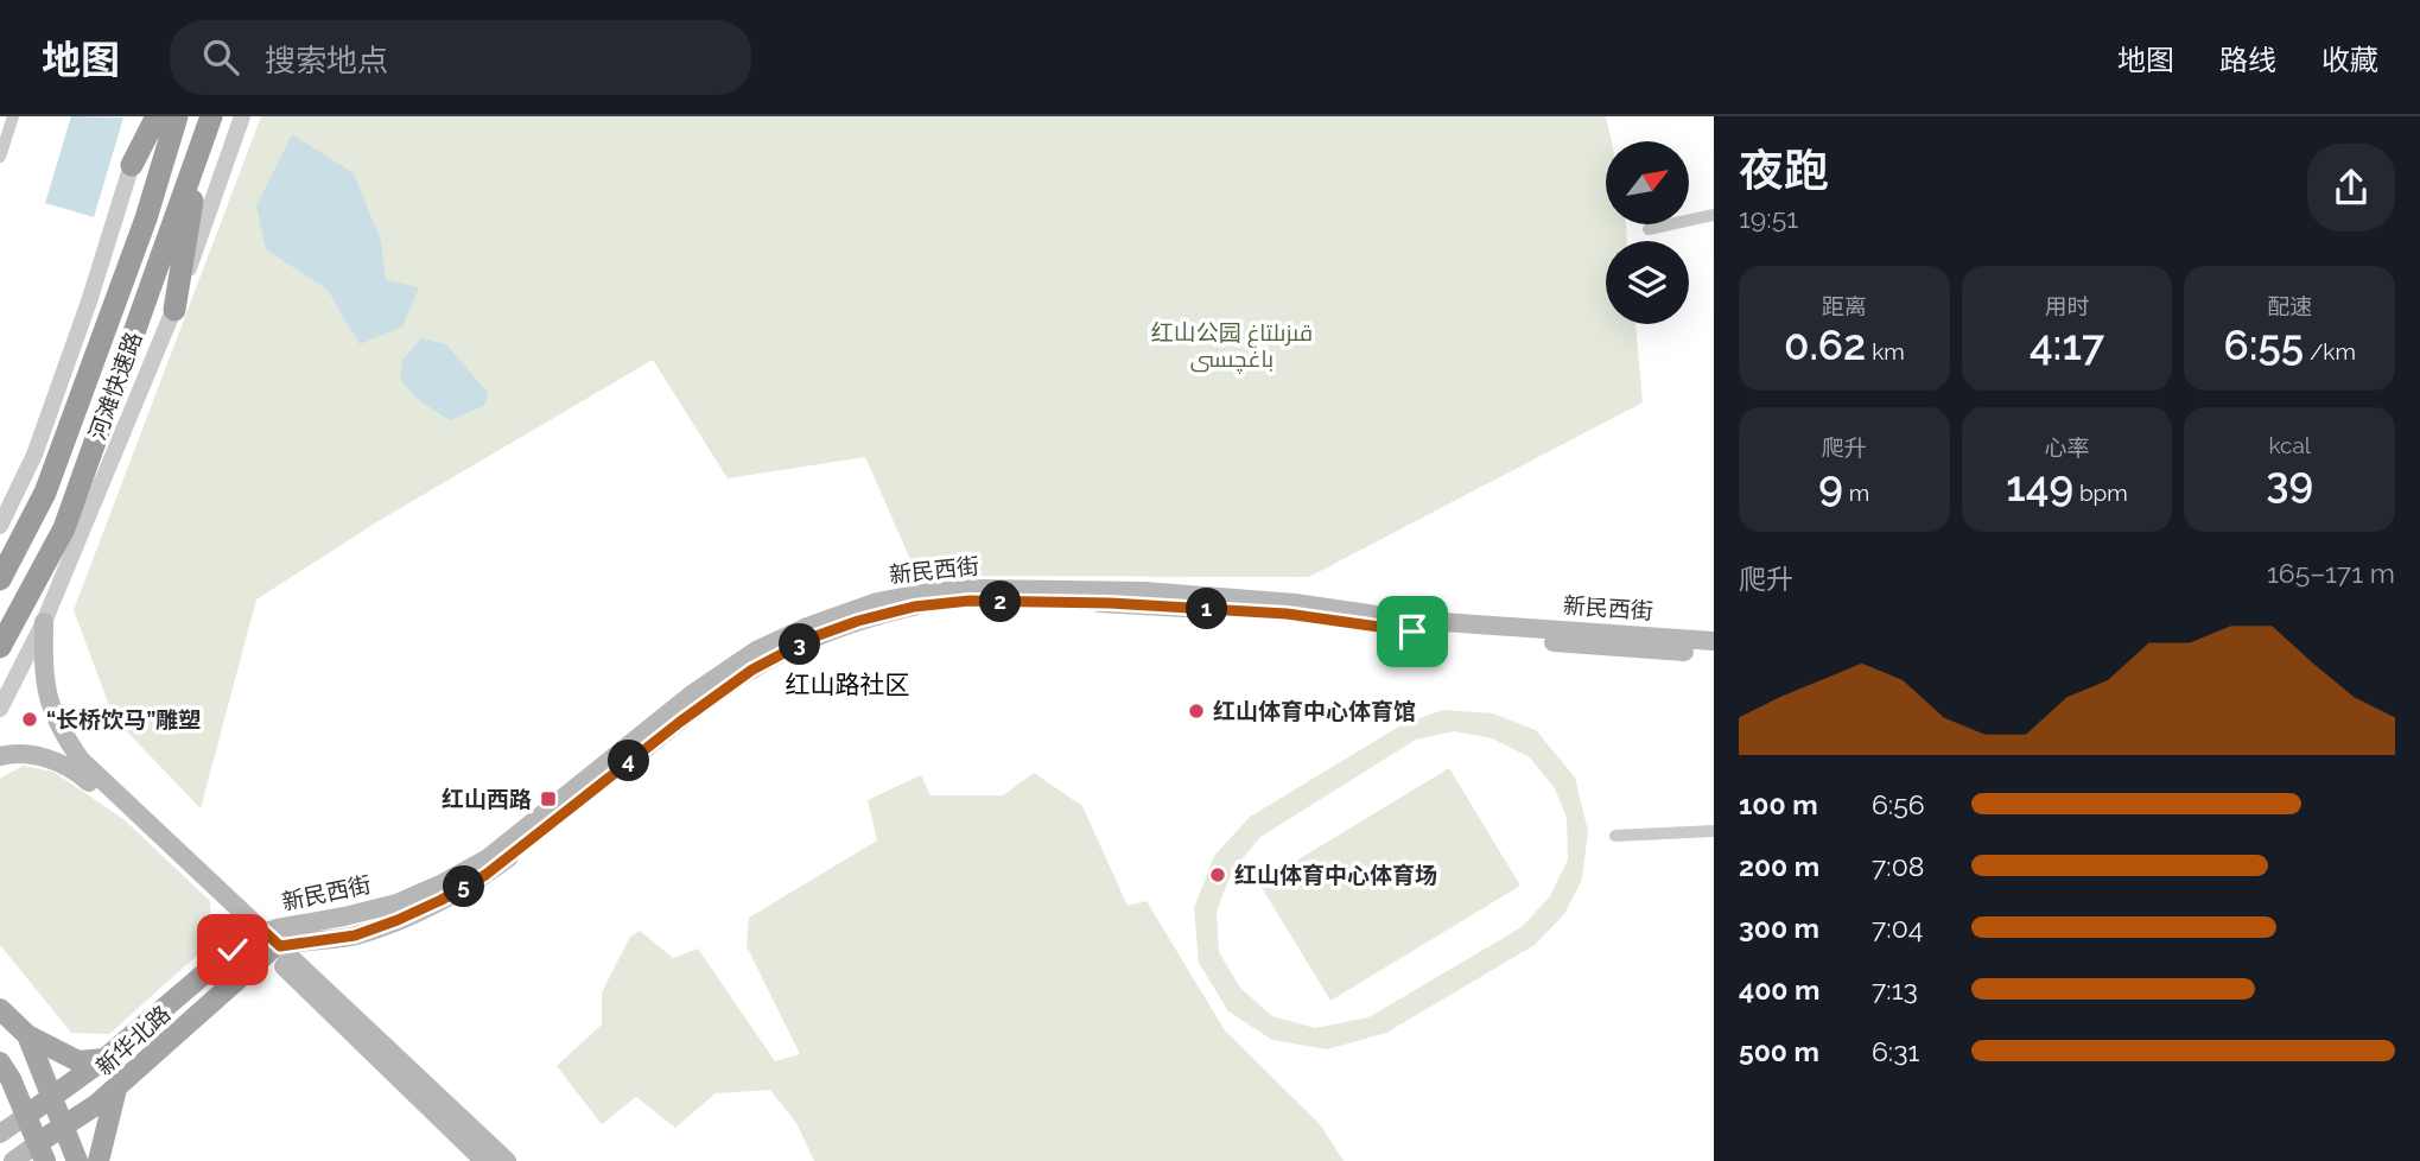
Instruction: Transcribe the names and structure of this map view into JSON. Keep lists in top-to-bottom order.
{
  "streets": {
    "highway": ["河滩快速路"],
    "main road": ["新民西街", "新华北路"]
  },
  "crossings": [
    ["新民西街", "新华北路"]
  ],
  "districts": ["红山路社区"],
  "parks": ["红山公园 قىزىلتاغ باغچىسى"],
  "places": {
    "other": ["红山体育中心体育馆", "“长桥饮马”雕塑", "红山体育中心体育场"],
    "transit": ["红山西路"]
  },
  "north": "top right",
  "page": {
    "header": "地图",
    "search": "搜索地点",
    "nav": ["地图", "路线", "收藏"],
    "heading": ["夜跑", "19:51"],
    "stats": [
      ["距离", "0.62 km"],
      ["用时", "4:17"],
      ["配速", "6:55 /km"],
      ["爬升", "9 m"],
      ["心率", "149 bpm"],
      ["kcal", "39"]
    ],
    "chart": ["爬升", "165–171 m"],
    "pins": [
      "2",
      "1",
      "3",
      "4",
      "5"
    ],
    "list": [
      {
        "name": "100 m",
        "note": "6:56"
      },
      {
        "name": "200 m",
        "note": "7:08"
      },
      {
        "name": "300 m",
        "note": "7:04"
      },
      {
        "name": "400 m",
        "note": "7:13"
      },
      {
        "name": "500 m",
        "note": "6:31"
      }
    ]
  }
}
